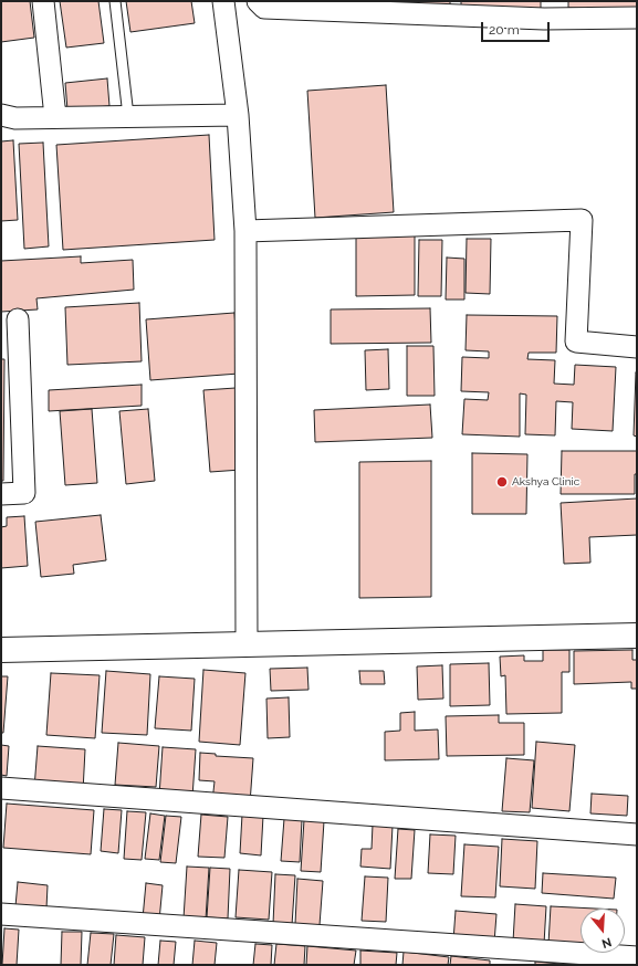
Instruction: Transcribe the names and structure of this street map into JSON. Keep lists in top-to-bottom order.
{
  "places": ["Akshya Clinic"],
  "scale_bar": "20 m",
  "north": "bottom"
}
